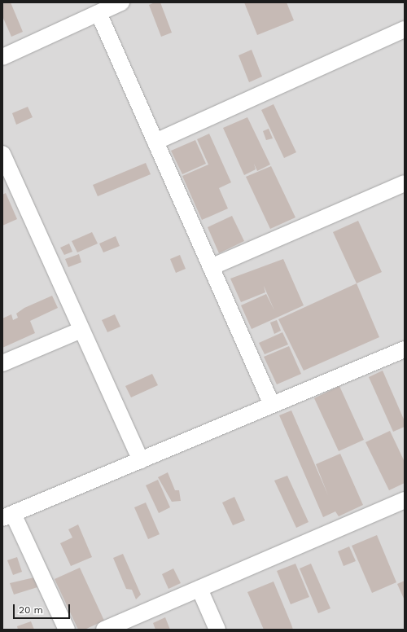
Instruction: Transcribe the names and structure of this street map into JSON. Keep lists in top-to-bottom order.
{
  "scale_bar": "20 m"
}
